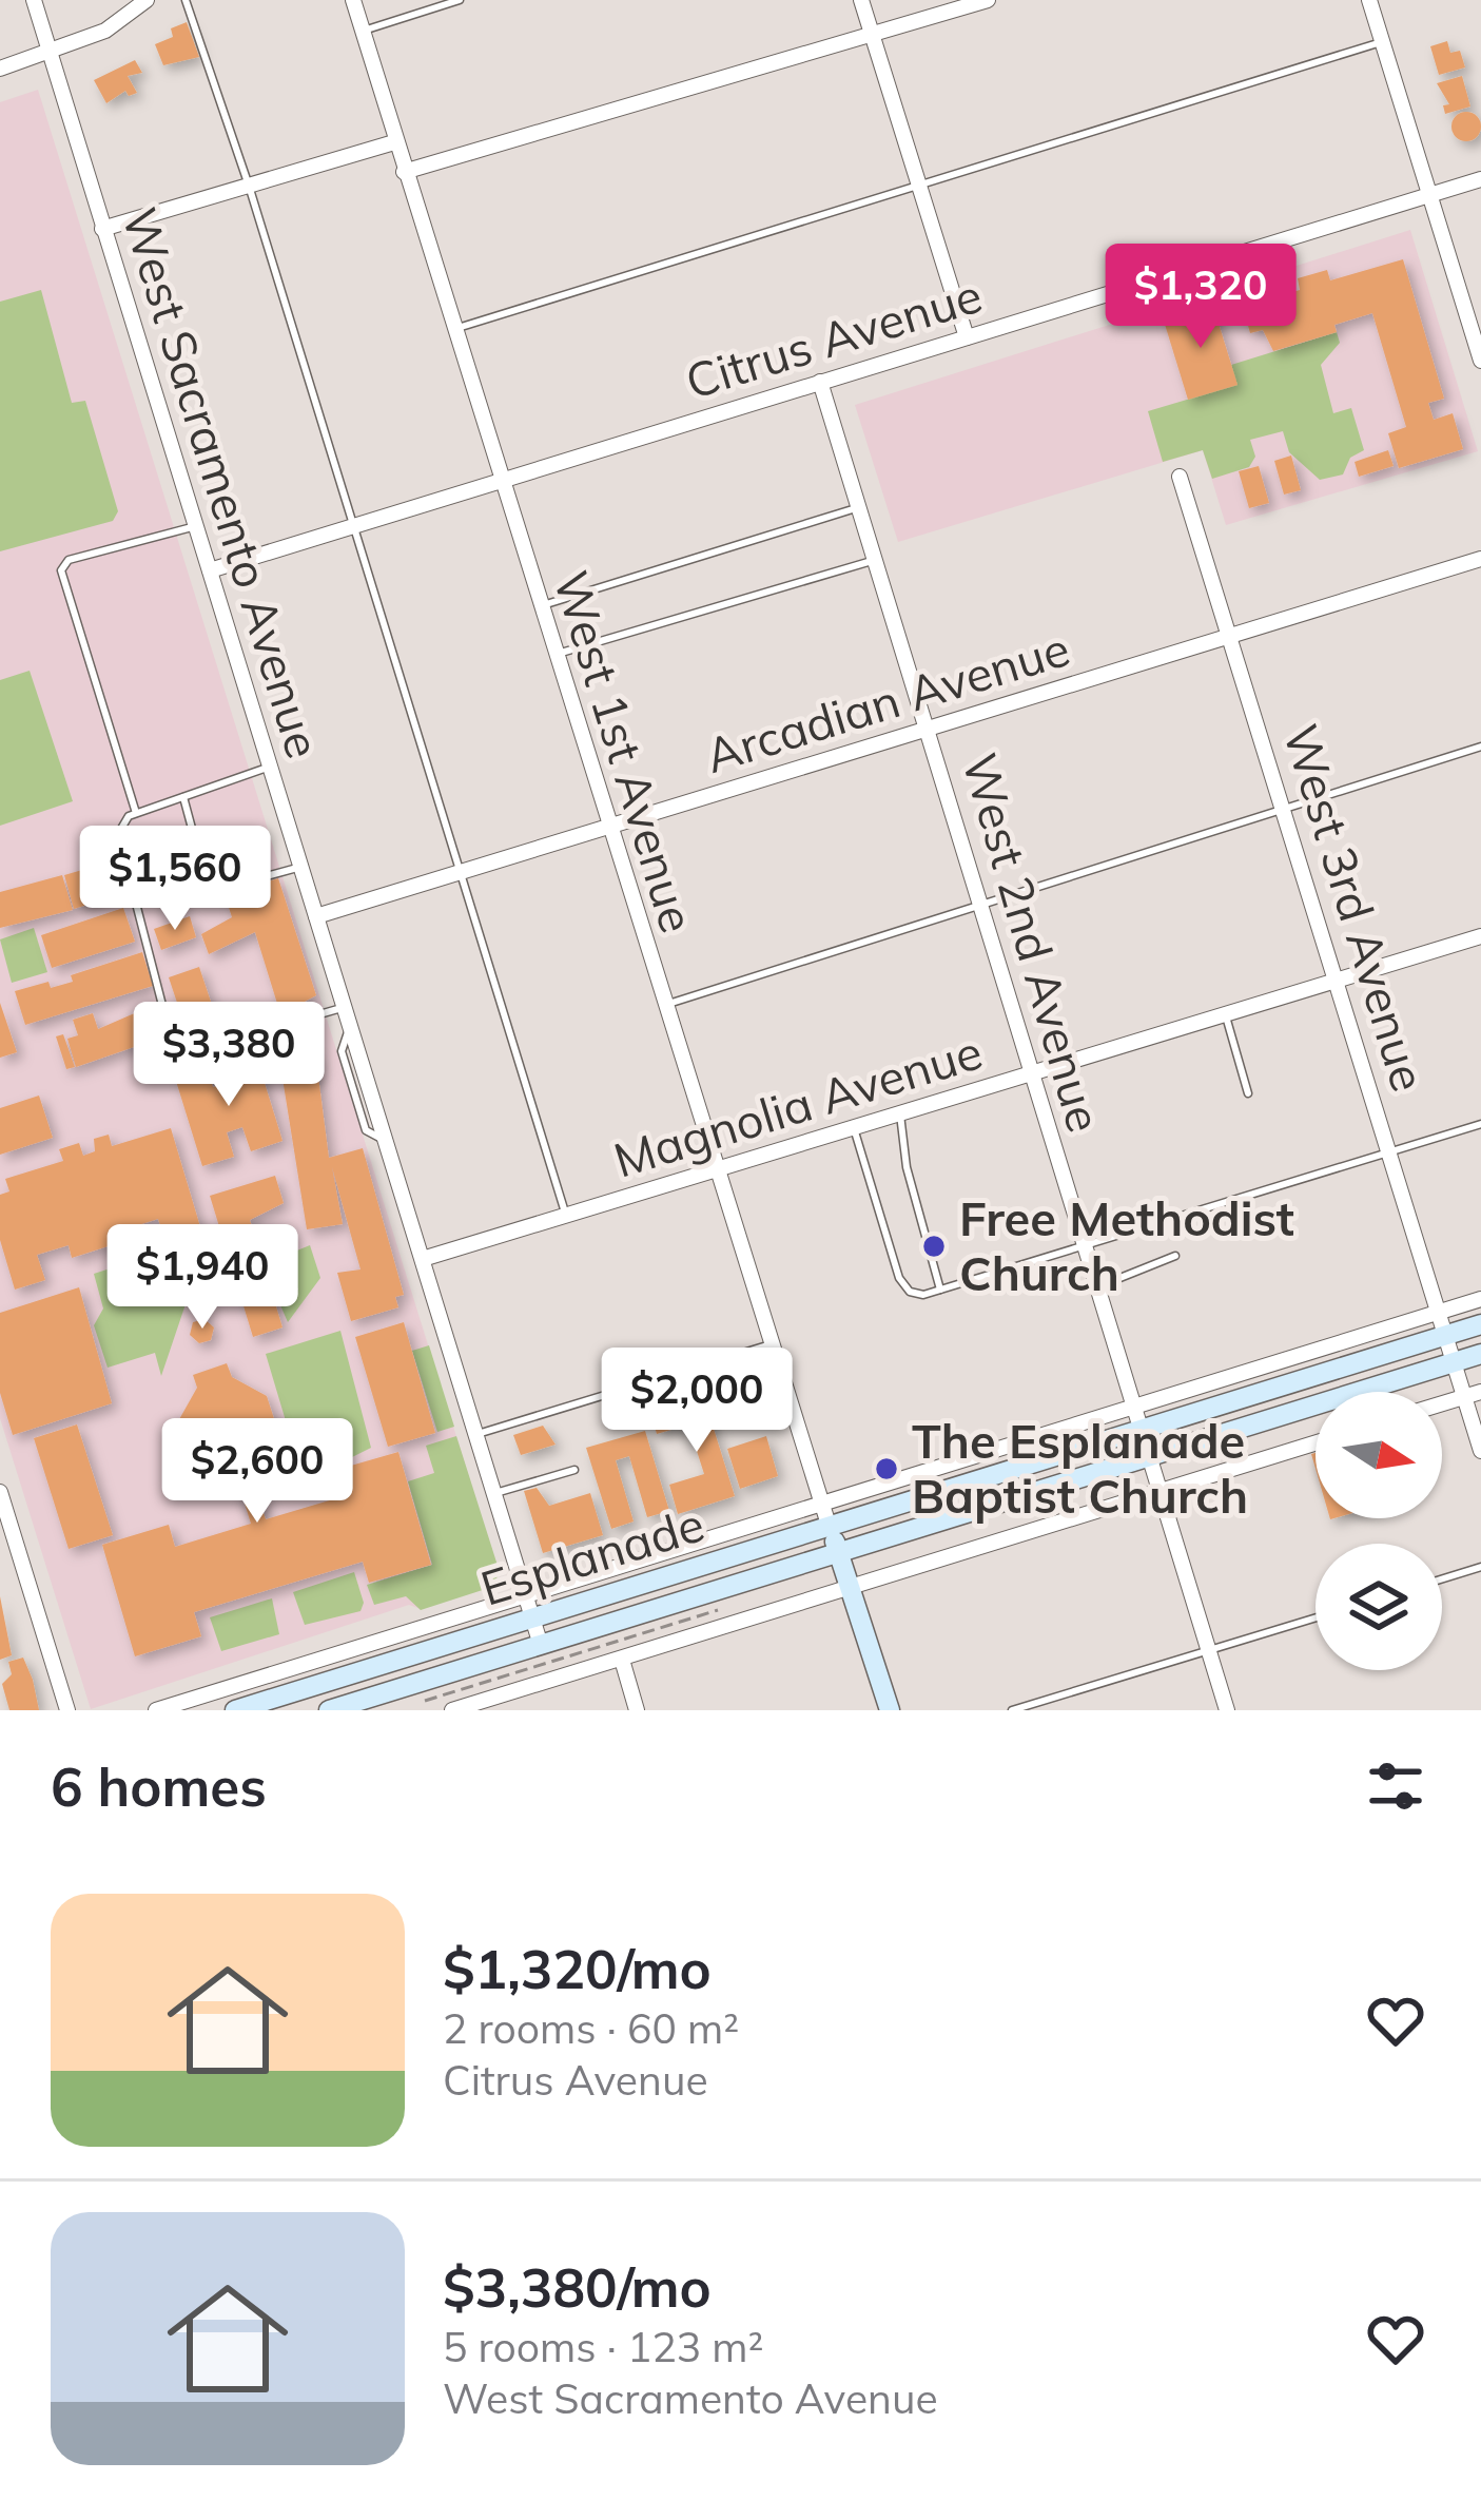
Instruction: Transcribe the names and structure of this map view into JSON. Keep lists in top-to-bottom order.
{
  "streets": {
    "main road": ["Esplanade"],
    "street": [
      "Citrus Avenue",
      "West Sacramento Avenue",
      "Arcadian Avenue",
      "West 1st Avenue",
      "West 3rd Avenue",
      "West 2nd Avenue",
      "Magnolia Avenue"
    ]
  },
  "crossings": [
    ["Citrus Avenue", "West Sacramento Avenue"],
    ["Citrus Avenue", "West 1st Avenue"],
    ["Citrus Avenue", "West 2nd Avenue"],
    ["West Sacramento Avenue", "Arcadian Avenue"],
    ["West Sacramento Avenue", "Magnolia Avenue"],
    ["West Sacramento Avenue", "Esplanade"],
    ["Arcadian Avenue", "West 1st Avenue"],
    ["Arcadian Avenue", "West 3rd Avenue"],
    ["Arcadian Avenue", "West 2nd Avenue"],
    ["West 1st Avenue", "Magnolia Avenue"],
    ["West 1st Avenue", "Esplanade"],
    ["West 3rd Avenue", "Magnolia Avenue"],
    ["West 3rd Avenue", "Esplanade"],
    ["West 2nd Avenue", "Magnolia Avenue"],
    ["West 2nd Avenue", "Esplanade"]
  ],
  "places": ["Free Methodist Church", "The Esplanade Baptist Church"],
  "north": "right",
  "page": {
    "price": [
      "$1,320",
      "$1,560",
      "$3,380",
      "$1,940",
      "$2,000",
      "$2,600"
    ],
    "heading": "6 homes",
    "list": [
      {
        "name": "$1,320/mo",
        "note": "2 rooms · 60 m² · Citrus Avenue"
      },
      {
        "name": "$3,380/mo",
        "note": "5 rooms · 123 m² · West Sacramento Avenue"
      }
    ]
  }
}
